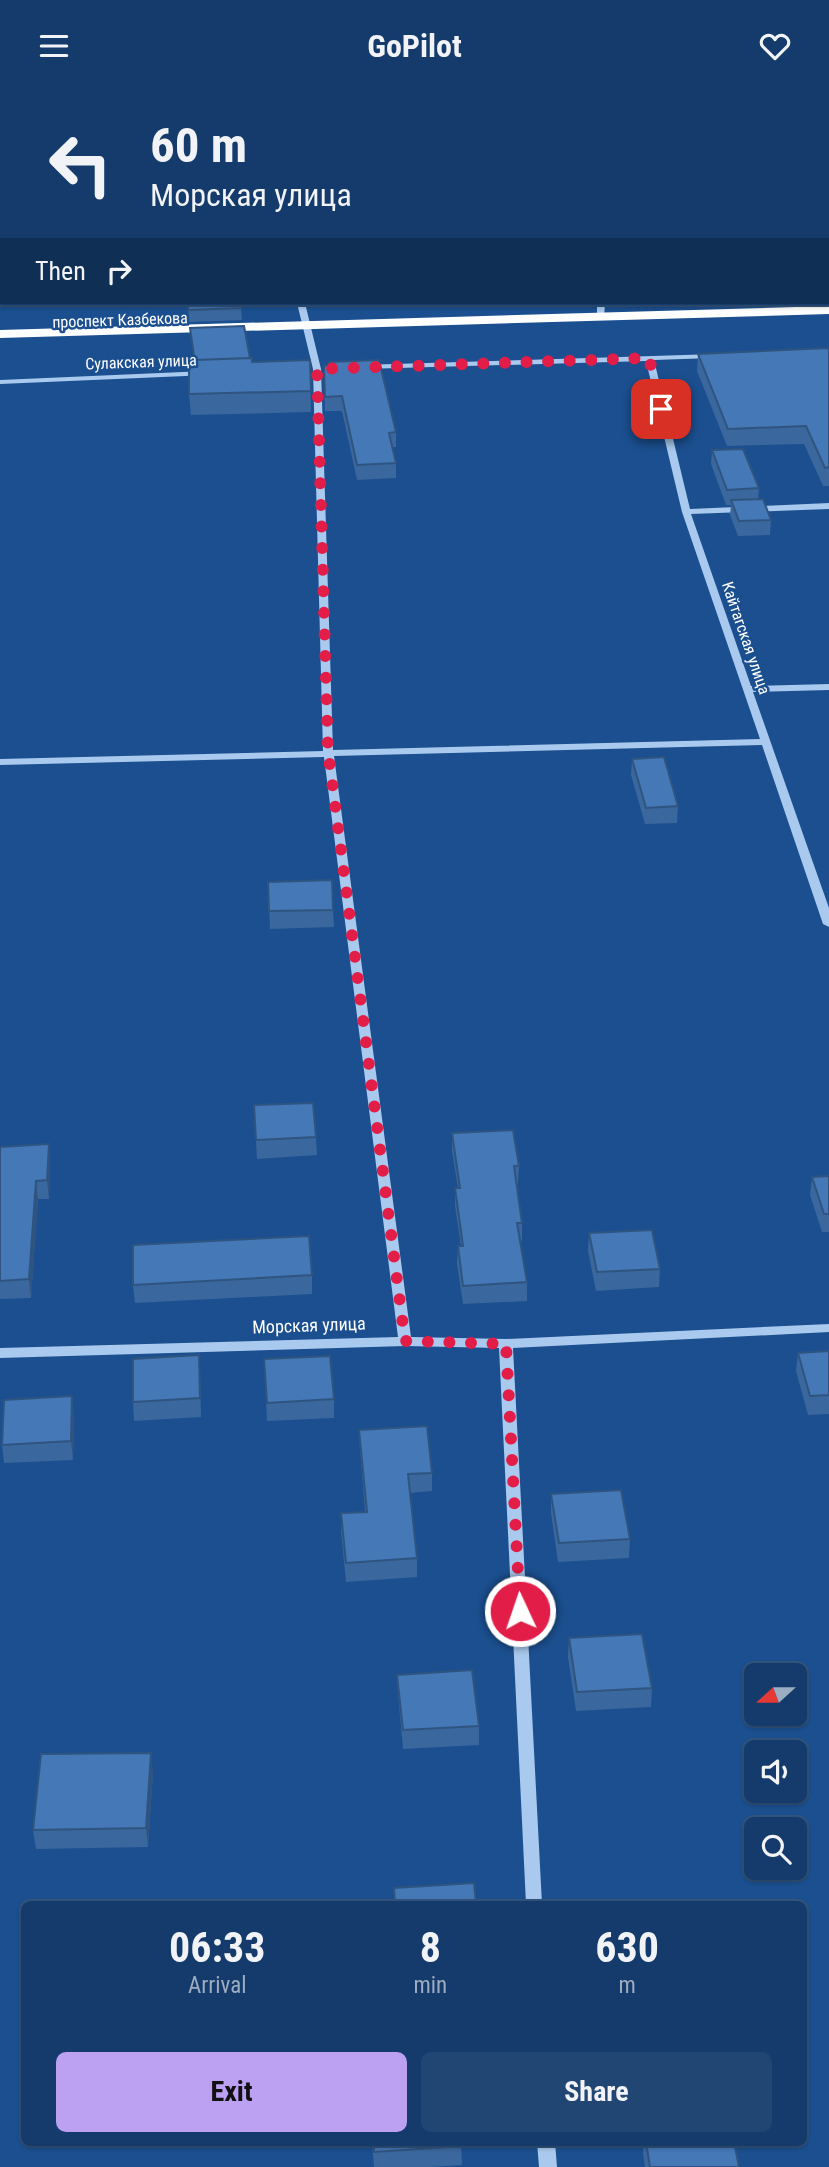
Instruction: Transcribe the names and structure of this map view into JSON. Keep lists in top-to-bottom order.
{
  "streets": {
    "highway": ["проспект Казбекова"],
    "street": ["Сулакская улица", "Кайтагская улица", "Морская улица"]
  },
  "north": "left",
  "page": {
    "header": "GoPilot",
    "turn": ["60 m", "Морская улица"],
    "then": "Then",
    "eta": [
      "06:33",
      "Arrival",
      "8",
      "min",
      "630",
      "m"
    ],
    "buttons": ["Exit", "Share"]
  }
}
